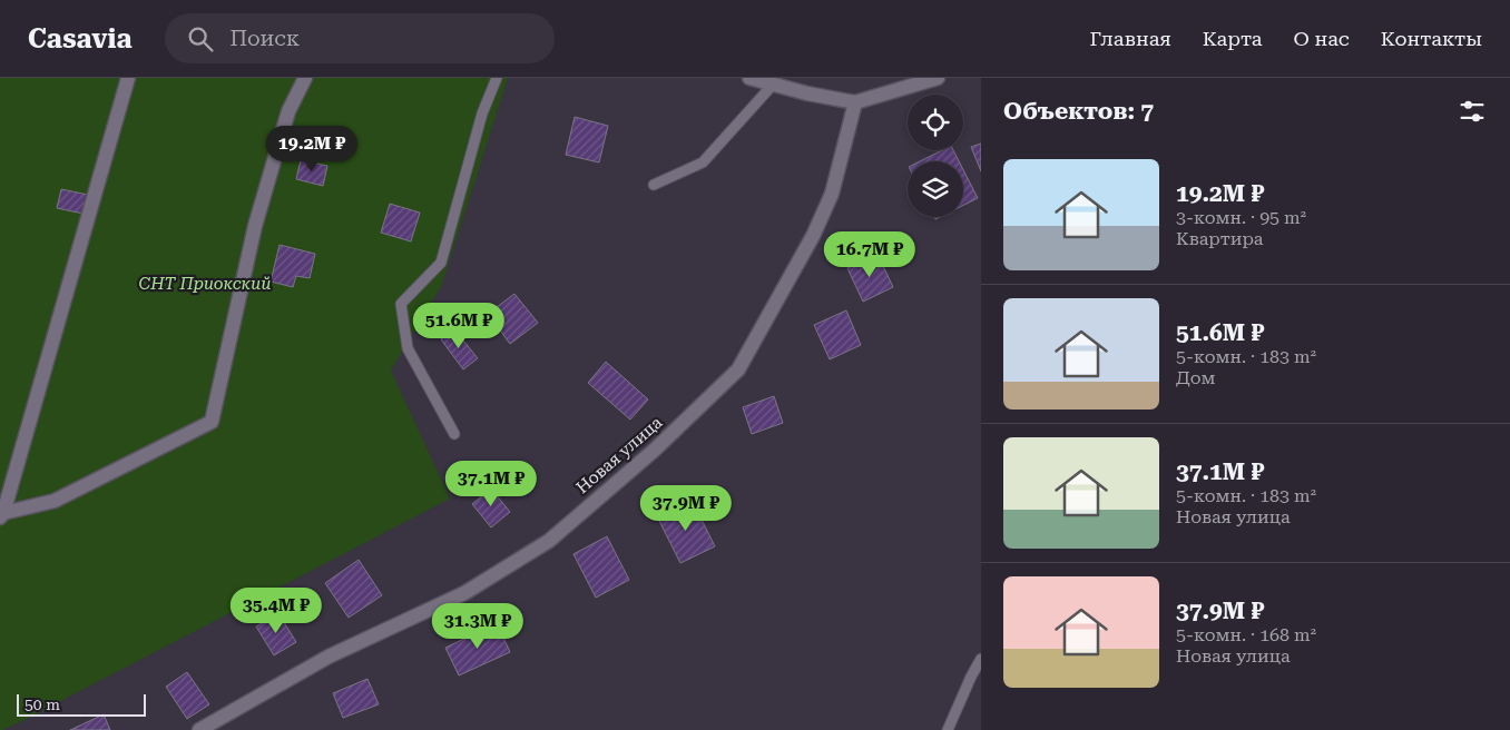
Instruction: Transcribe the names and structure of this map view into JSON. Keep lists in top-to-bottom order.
{
  "streets": {
    "street": ["Новая улица"]
  },
  "parks": ["СНТ Приокский"],
  "scale_bar": "50 m",
  "page": {
    "header": "Casavia",
    "search": "Поиск",
    "nav": [
      "Главная",
      "Карта",
      "О нас",
      "Контакты"
    ],
    "heading": "Объектов: 7",
    "price": [
      "19.2M ₽",
      "16.7M ₽",
      "51.6M ₽",
      "37.1M ₽",
      "37.9M ₽",
      "35.4M ₽",
      "31.3M ₽"
    ],
    "list": [
      {
        "name": "19.2M ₽",
        "note": "3-комн. · 95 m² · Квартира"
      },
      {
        "name": "51.6M ₽",
        "note": "5-комн. · 183 m² · Дом"
      },
      {
        "name": "37.1M ₽",
        "note": "5-комн. · 183 m² · Новая улица"
      },
      {
        "name": "37.9M ₽",
        "note": "5-комн. · 168 m² · Новая улица"
      }
    ],
    "scale": "50 m"
  }
}
